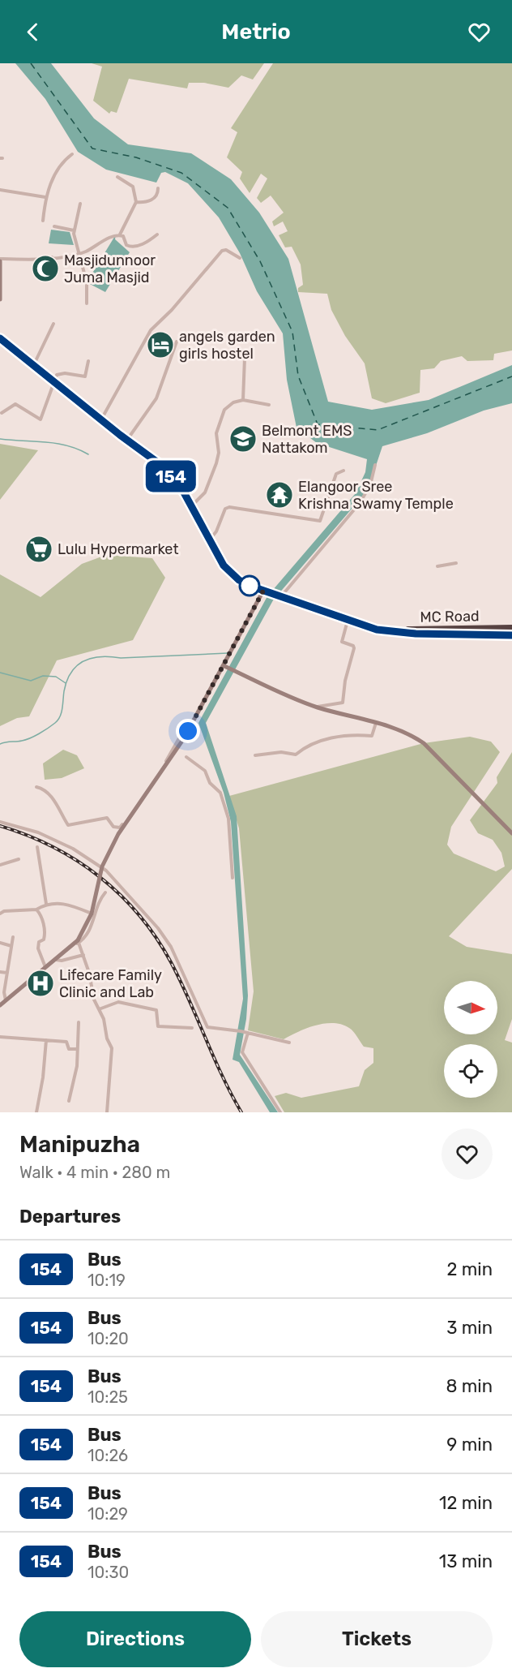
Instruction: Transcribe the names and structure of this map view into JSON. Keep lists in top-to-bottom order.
{
  "streets": {
    "highway": ["MC Road"]
  },
  "places": {
    "mosque": ["Masjidunnoor Juma Masjid"],
    "hotel": ["angels garden girls hostel"],
    "school or university": ["Belmont EMS Nattakom"],
    "temple": ["Elangoor Sree Krishna Swamy Temple"],
    "supermarket": ["Lulu Hypermarket"],
    "hospital": ["Lifecare Family Clinic and Lab"]
  },
  "lines": ["bus line 154"],
  "north": "right",
  "page": {
    "header": "Metrio",
    "on_map": "154",
    "heading": [
      ["Manipuzha", "Walk · 4 min · 280 m"],
      "Departures"
    ],
    "list": [
      {
        "mark": "154",
        "name": "Bus",
        "note": "10:19",
        "value": "2 min"
      },
      {
        "mark": "154",
        "name": "Bus",
        "note": "10:20",
        "value": "3 min"
      },
      {
        "mark": "154",
        "name": "Bus",
        "note": "10:25",
        "value": "8 min"
      },
      {
        "mark": "154",
        "name": "Bus",
        "note": "10:26",
        "value": "9 min"
      },
      {
        "mark": "154",
        "name": "Bus",
        "note": "10:29",
        "value": "12 min"
      },
      {
        "mark": "154",
        "name": "Bus",
        "note": "10:30",
        "value": "13 min"
      }
    ],
    "buttons": ["Directions", "Tickets"]
  }
}
